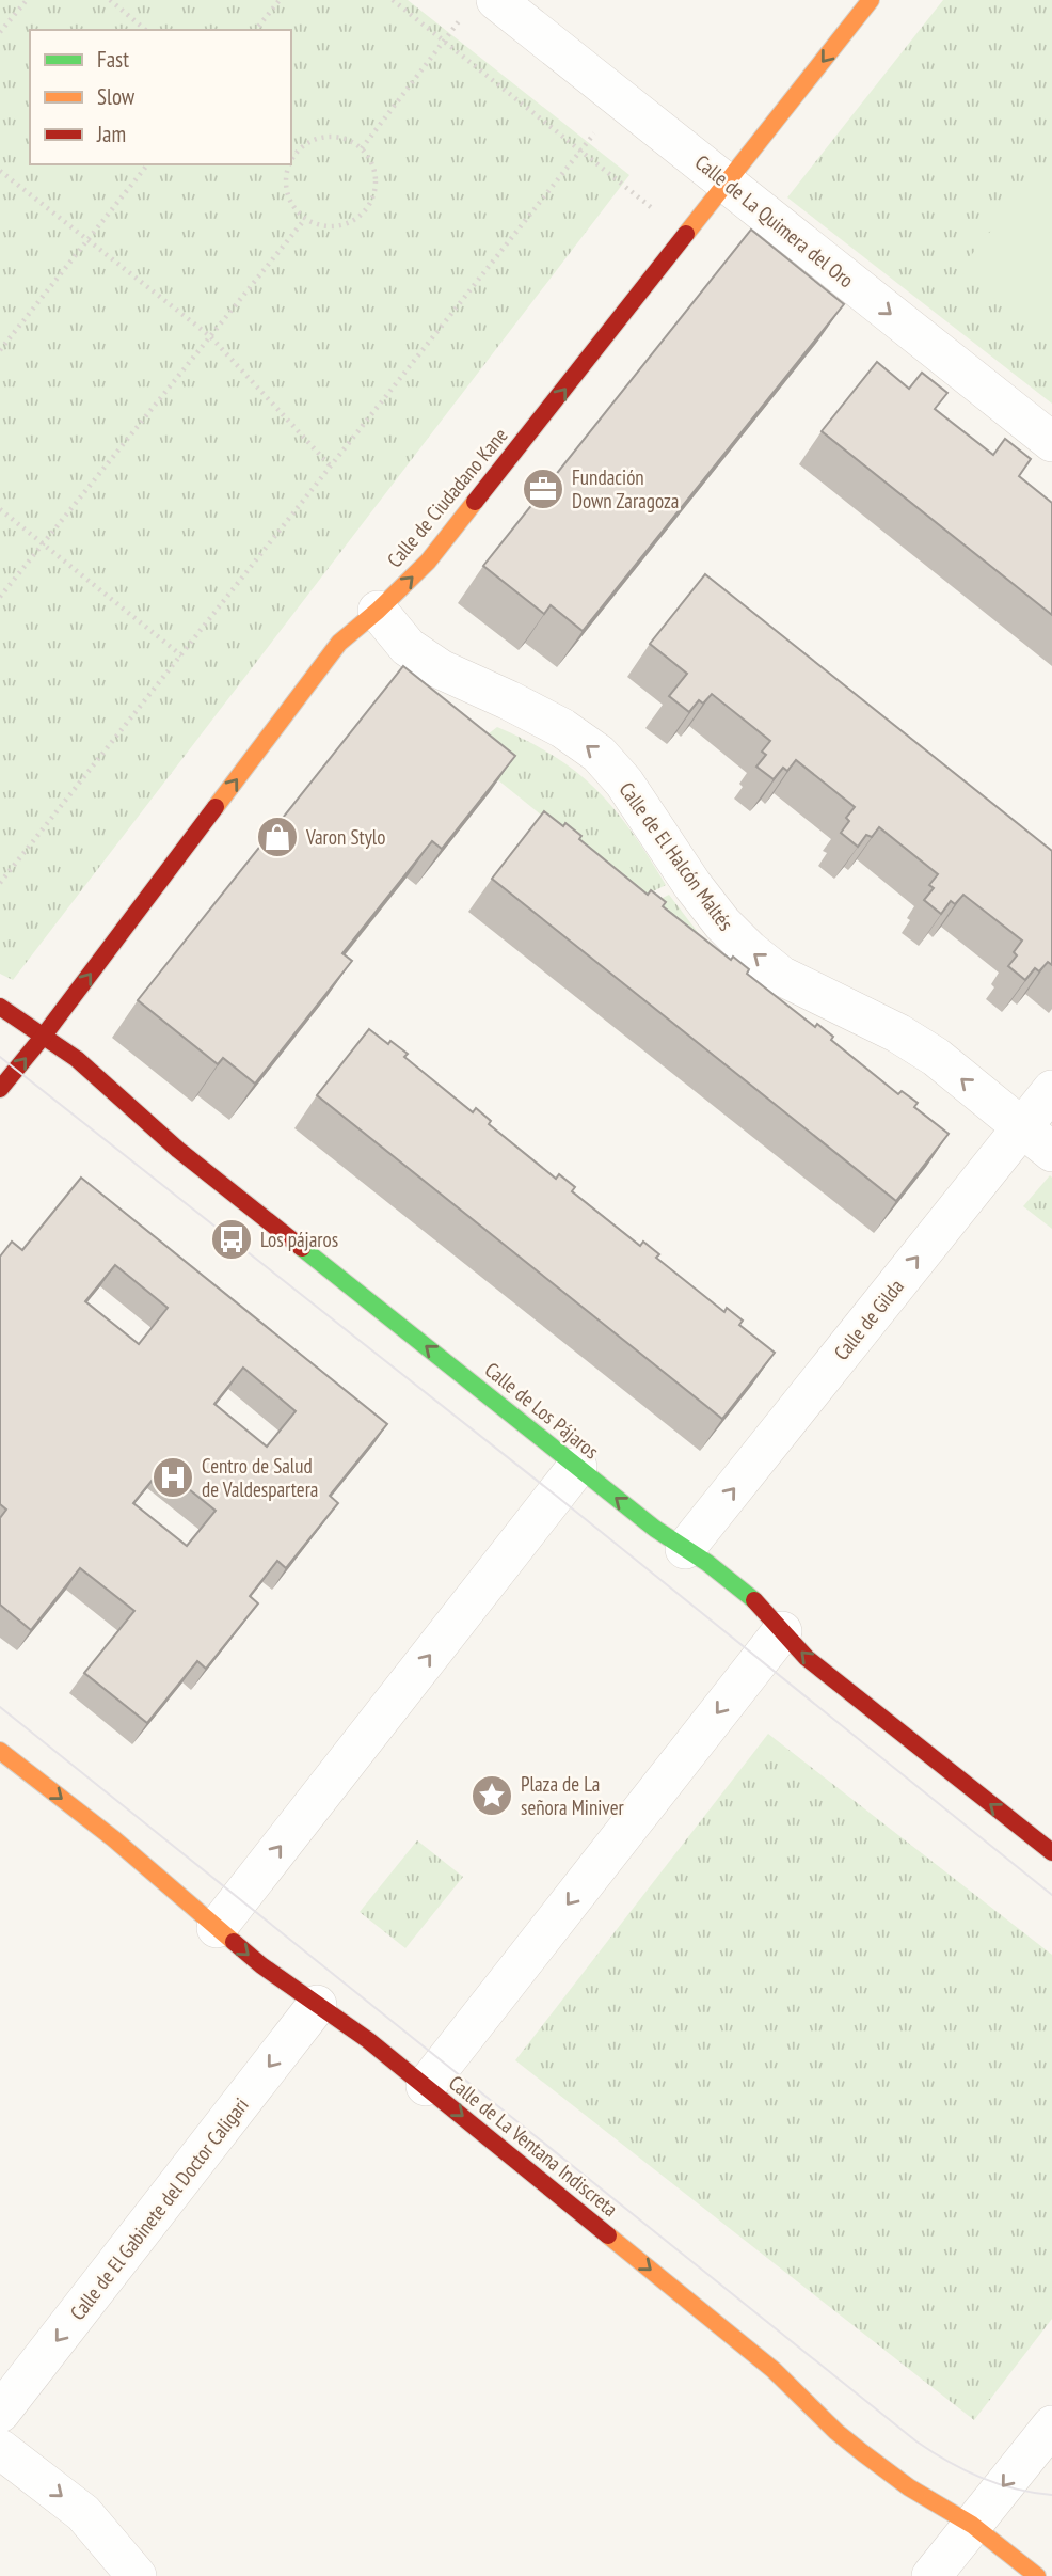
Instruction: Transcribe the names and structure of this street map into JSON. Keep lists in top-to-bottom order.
{
  "streets": {
    "street": [
      "Calle de La Quimera del Oro",
      "Calle de Ciudadano Kane",
      "Calle de El Halcón Maltés",
      "Calle de Gilda",
      "Calle de Los Pájaros",
      "Calle de La Ventana Indiscreta",
      "Calle de El Gabinete del Doctor Caligari"
    ]
  },
  "crossings": [
    ["Calle de La Quimera del Oro", "Calle de Ciudadano Kane"],
    ["Calle de Ciudadano Kane", "Calle de El Halcón Maltés"],
    ["Calle de Ciudadano Kane", "Calle de Los Pájaros"],
    ["Calle de El Halcón Maltés", "Calle de Gilda"],
    ["Calle de Gilda", "Calle de Los Pájaros"],
    ["Calle de La Ventana Indiscreta", "Calle de El Gabinete del Doctor Caligari"]
  ],
  "one_way": [
    "Calle de La Quimera del Oro",
    "Calle de El Halcón Maltés",
    "Calle de Gilda",
    "Calle de Los Pájaros",
    "Calle de La Ventana Indiscreta",
    "Calle de El Gabinete del Doctor Caligari"
  ],
  "places": {
    "office": ["Fundación Down Zaragoza"],
    "shop": ["Varon Stylo"],
    "bus stop": ["Los pájaros"],
    "hospital": ["Centro de Salud de Valdespartera"],
    "place": ["Plaza de La señora Miniver"]
  },
  "legend": ["Fast", "Slow", "Jam"]
}
